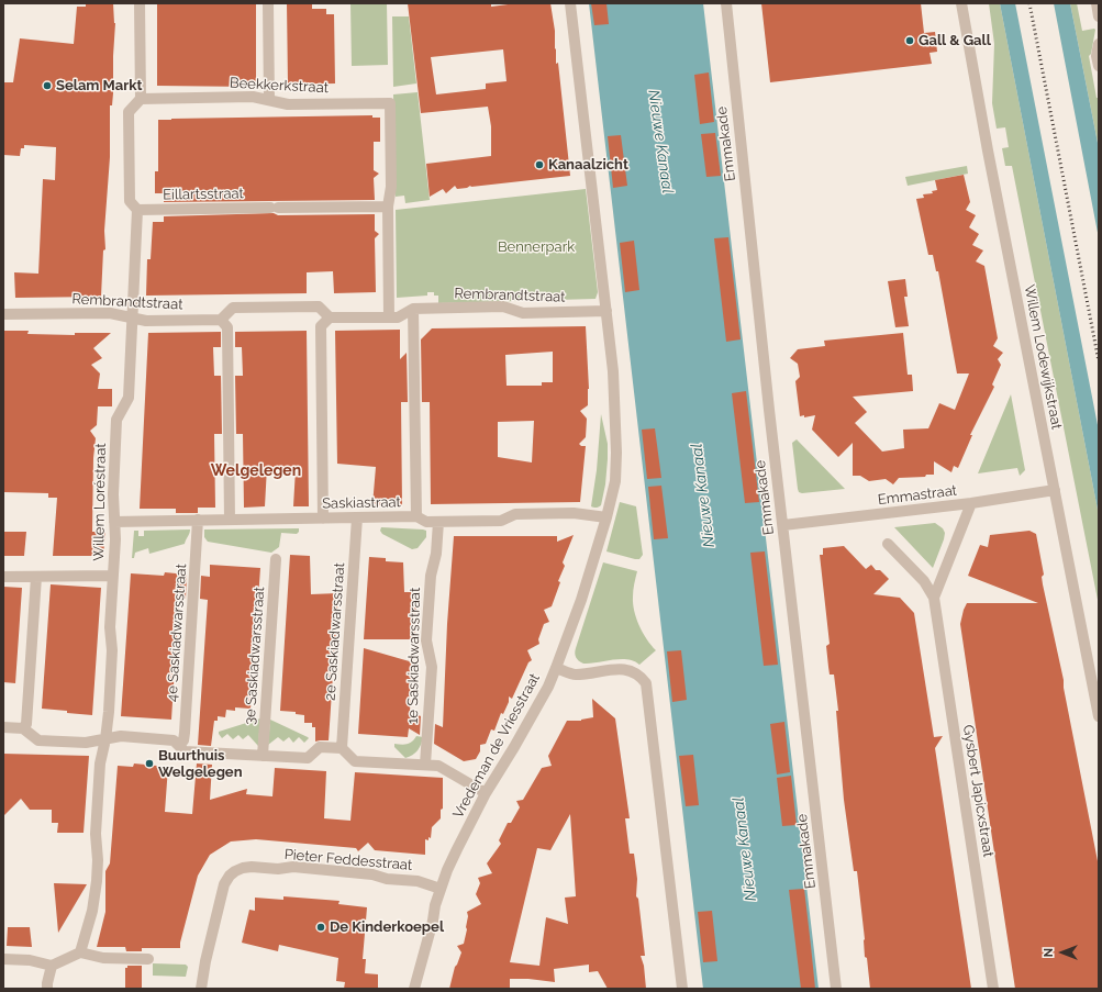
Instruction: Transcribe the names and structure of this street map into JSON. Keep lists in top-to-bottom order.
{
  "streets": {
    "street": [
      "Beekkerkstraat",
      "Emmakade",
      "Eillartsstraat",
      "Rembrandtstraat",
      "Willem Lodewijkstraat",
      "Emmastraat",
      "Willem Loréstraat",
      "Saskiastraat",
      "2e Saskiadwarsstraat",
      "4e Saskiadwarsstraat",
      "3e Saskiadwarsstraat",
      "1e Saskiadwarsstraat",
      "Vredeman de Vriesstraat",
      "Gysbert Japicxstraat",
      "Pieter Feddesstraat"
    ]
  },
  "crossings": [
    ["Beekkerkstraat", "Eillartsstraat"],
    ["Beekkerkstraat", "Willem Loréstraat"],
    ["Emmakade", "Emmastraat"],
    ["Eillartsstraat", "Willem Loréstraat"],
    ["Rembrandtstraat", "Willem Loréstraat"],
    ["Willem Lodewijkstraat", "Emmastraat"],
    ["Willem Loréstraat", "Saskiastraat"],
    ["Saskiastraat", "2e Saskiadwarsstraat"],
    ["Saskiastraat", "4e Saskiadwarsstraat"],
    ["Saskiastraat", "1e Saskiadwarsstraat"],
    ["Saskiastraat", "Vredeman de Vriesstraat"],
    ["Vredeman de Vriesstraat", "Pieter Feddesstraat"]
  ],
  "districts": ["Welgelegen"],
  "water": ["Nieuwe Kanaal"],
  "parks": ["Bennerpark"],
  "places": [
    "Gall & Gall",
    "Selam Markt",
    "Kanaalzicht",
    "Buurthuis Welgelegen",
    "De Kinderkoepel"
  ],
  "north": "left"
}
